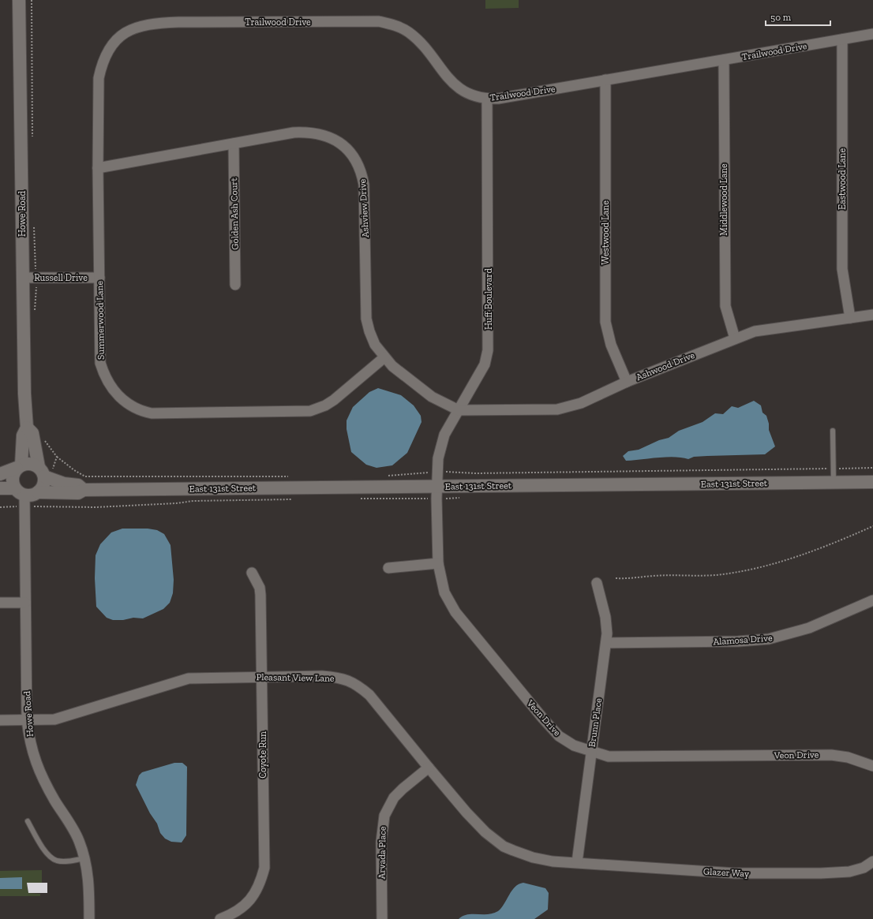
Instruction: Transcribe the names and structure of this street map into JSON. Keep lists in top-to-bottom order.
{
  "streets": {
    "street": [
      "Trailwood Drive",
      "Eastwood Lane",
      "Middlewood Lane",
      "Ashview Drive",
      "Howe Road",
      "Golden Ash Court",
      "Westwood Lane",
      "Russell Drive",
      "Huff Boulevard",
      "Summerwood Lane",
      "Ashwood Drive",
      "East 131st Street",
      "Alamosa Drive",
      "Pleasant View Lane",
      "Veon Drive",
      "Brunn Place",
      "Coyote Run",
      "Arvada Place",
      "Glazer Way"
    ]
  },
  "crossings": [
    ["Trailwood Drive", "Eastwood Lane"],
    ["Trailwood Drive", "Middlewood Lane"],
    ["Trailwood Drive", "Westwood Lane"],
    ["Trailwood Drive", "Huff Boulevard"],
    ["Trailwood Drive", "Summerwood Lane"],
    ["Eastwood Lane", "Ashwood Drive"],
    ["Middlewood Lane", "Ashwood Drive"],
    ["Ashview Drive", "Golden Ash Court"],
    ["Ashview Drive", "Huff Boulevard"],
    ["Ashview Drive", "Summerwood Lane"],
    ["Ashview Drive", "Ashwood Drive"],
    ["Howe Road", "Russell Drive"],
    ["Howe Road", "East 131st Street"],
    ["Howe Road", "Pleasant View Lane"],
    ["Westwood Lane", "Ashwood Drive"],
    ["Russell Drive", "Summerwood Lane"],
    ["Huff Boulevard", "Ashwood Drive"],
    ["Huff Boulevard", "East 131st Street"],
    ["Huff Boulevard", "Veon Drive"],
    ["East 131st Street", "Veon Drive"],
    ["Alamosa Drive", "Brunn Place"],
    ["Pleasant View Lane", "Brunn Place"],
    ["Pleasant View Lane", "Coyote Run"],
    ["Pleasant View Lane", "Arvada Place"],
    ["Pleasant View Lane", "Glazer Way"],
    ["Veon Drive", "Brunn Place"],
    ["Brunn Place", "Glazer Way"]
  ],
  "scale_bar": "50 m"
}
